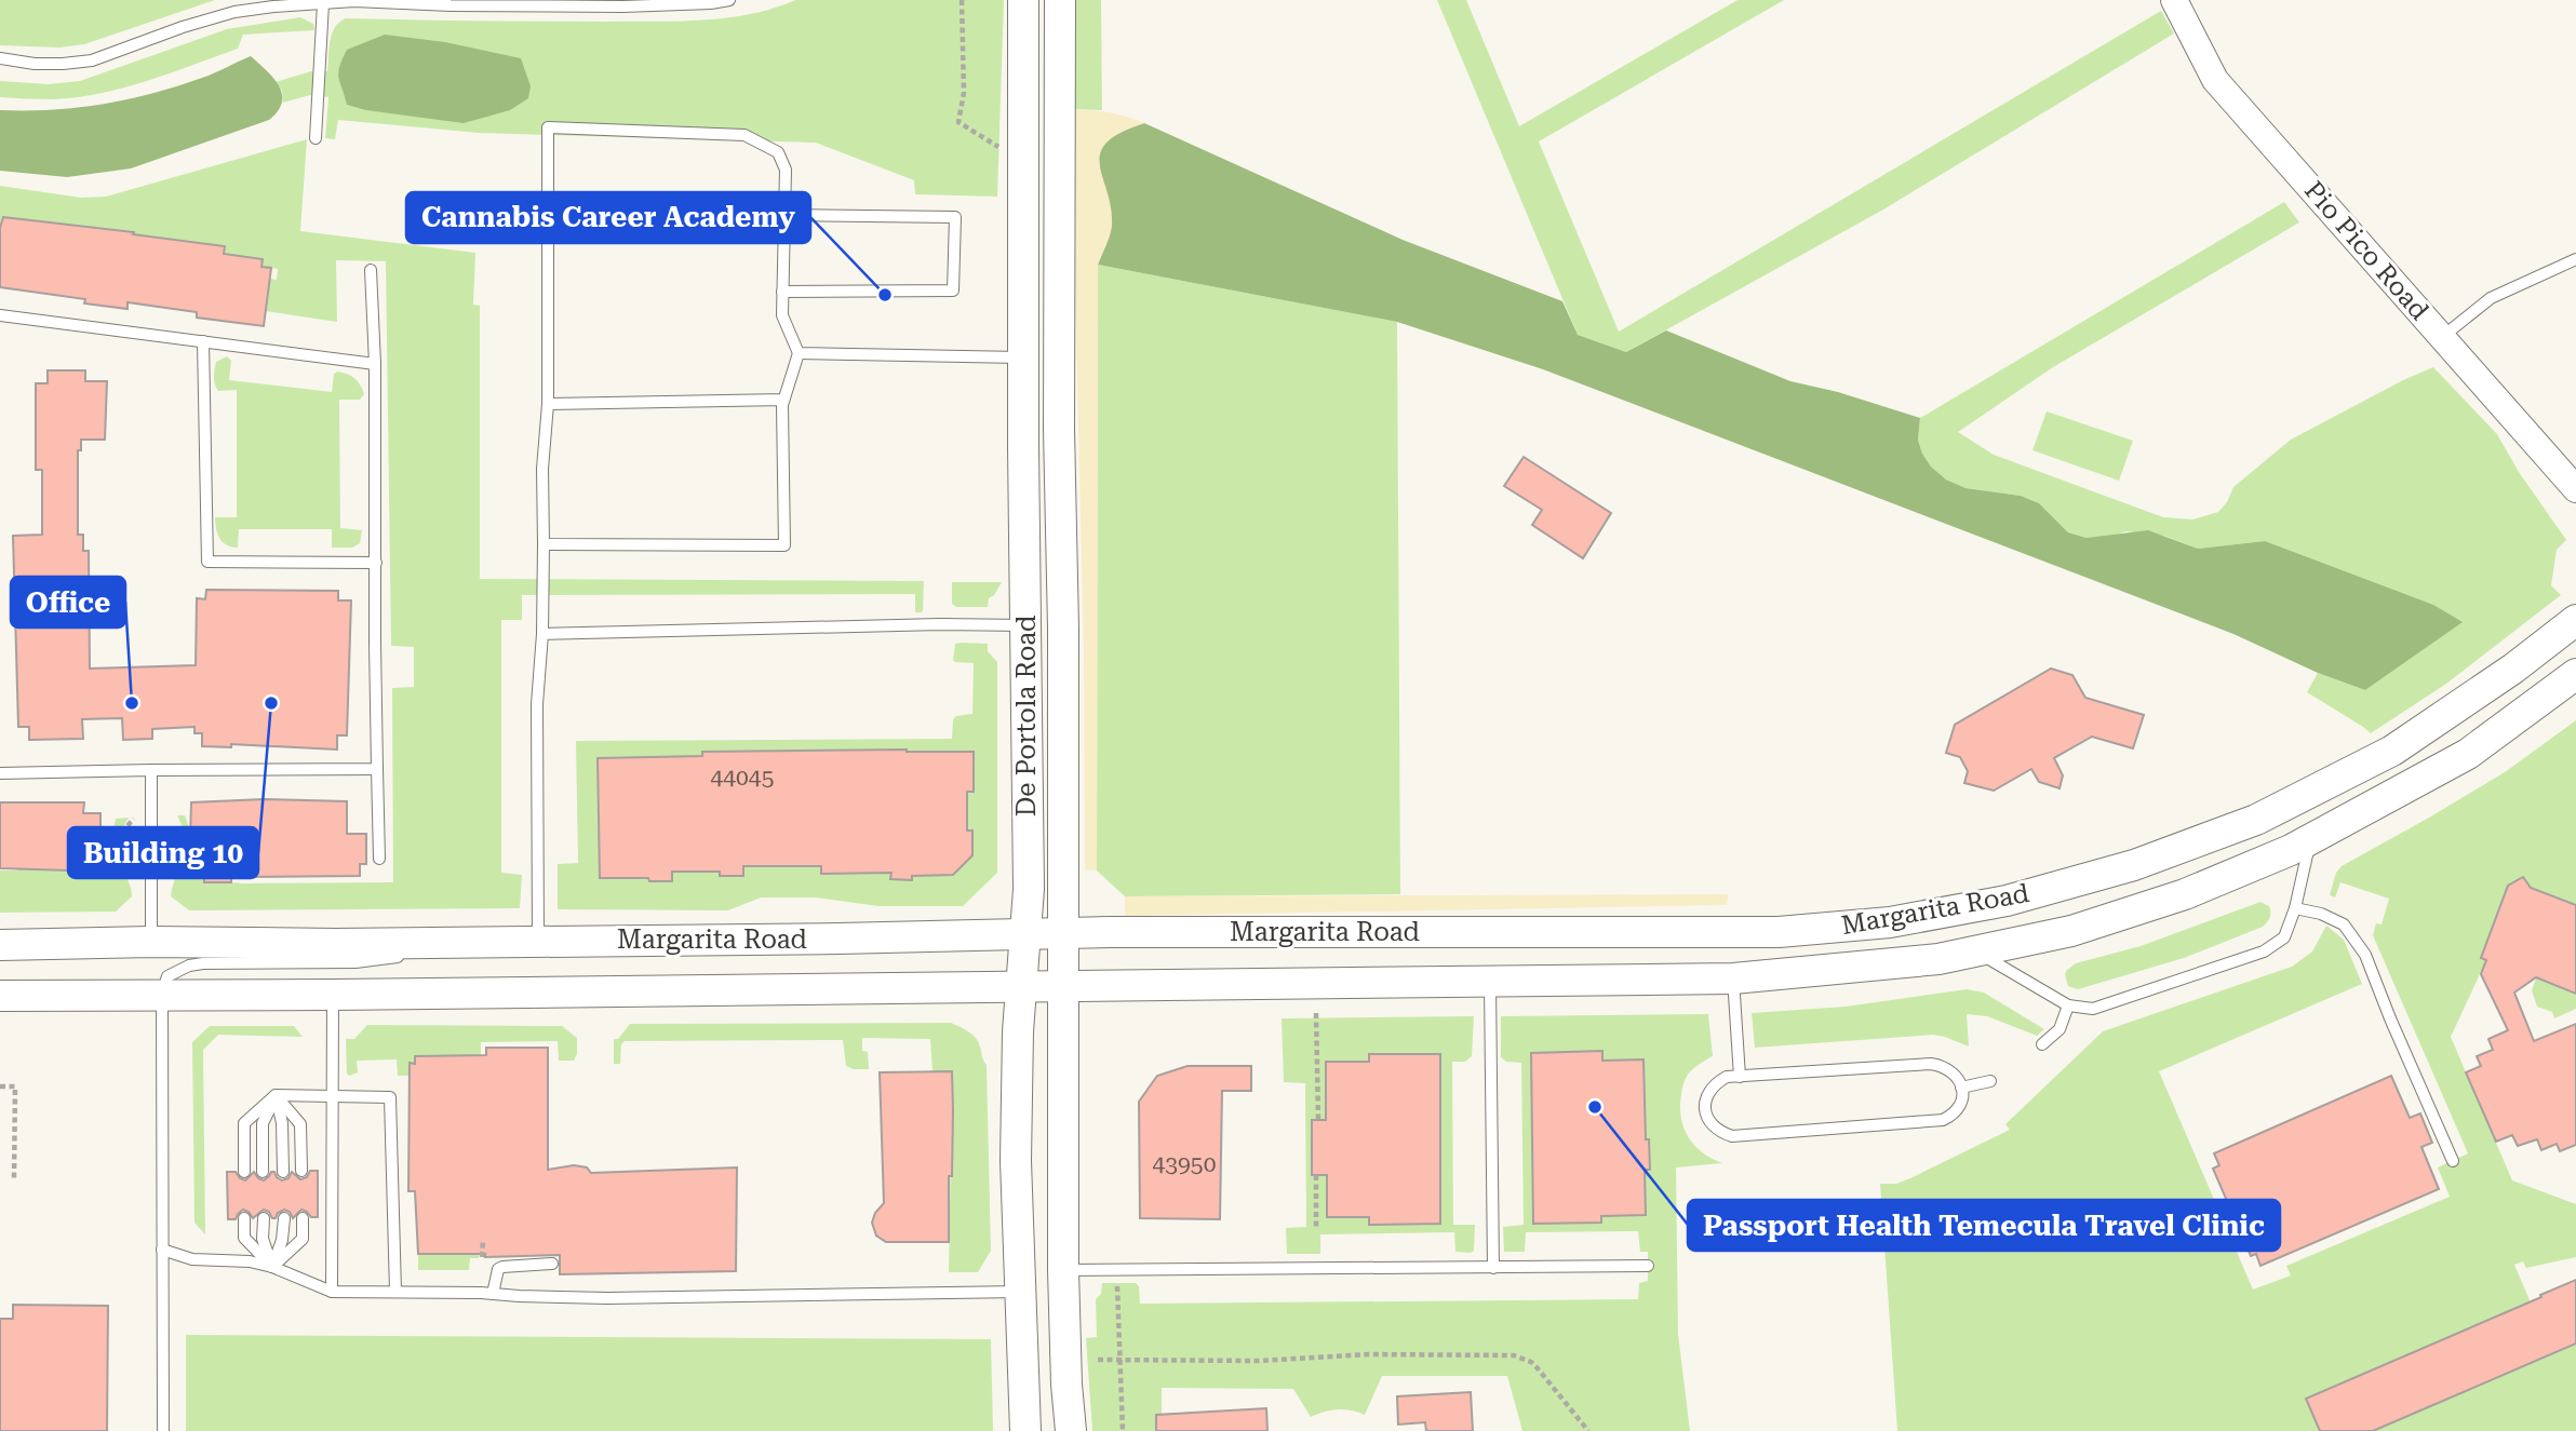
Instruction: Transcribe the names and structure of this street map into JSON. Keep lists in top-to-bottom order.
{
  "streets": {
    "main road": ["De Portola Road", "Margarita Road"],
    "street": ["Pio Pico Road"]
  },
  "crossings": [
    ["De Portola Road", "Margarita Road"]
  ],
  "places": [
    "Cannabis Career Academy",
    "Office",
    "Building 10",
    "Passport Health Temecula Travel Clinic"
  ],
  "house_numbers": ["44045", "43950"]
}
